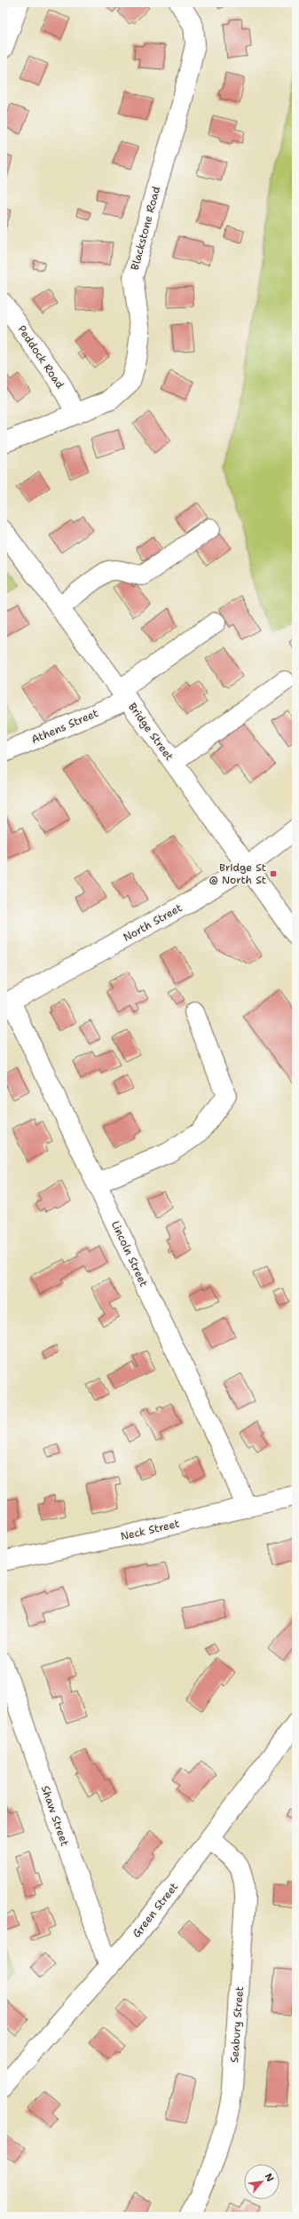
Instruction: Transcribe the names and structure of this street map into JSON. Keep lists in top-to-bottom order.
{
  "streets": {
    "street": [
      "Blackstone Road",
      "Peddock Road",
      "Athens Street",
      "Bridge Street",
      "North Street",
      "Lincoln Street",
      "Neck Street",
      "Shaw Street",
      "Green Street",
      "Seabury Street"
    ]
  },
  "crossings": [
    ["Blackstone Road", "Peddock Road"],
    ["Athens Street", "Bridge Street"],
    ["Bridge Street", "North Street"],
    ["North Street", "Lincoln Street"],
    ["Lincoln Street", "Neck Street"],
    ["Shaw Street", "Green Street"],
    ["Green Street", "Seabury Street"]
  ],
  "places": {
    "transit": ["Bridge St @ North St"]
  },
  "north": "top right"
}
